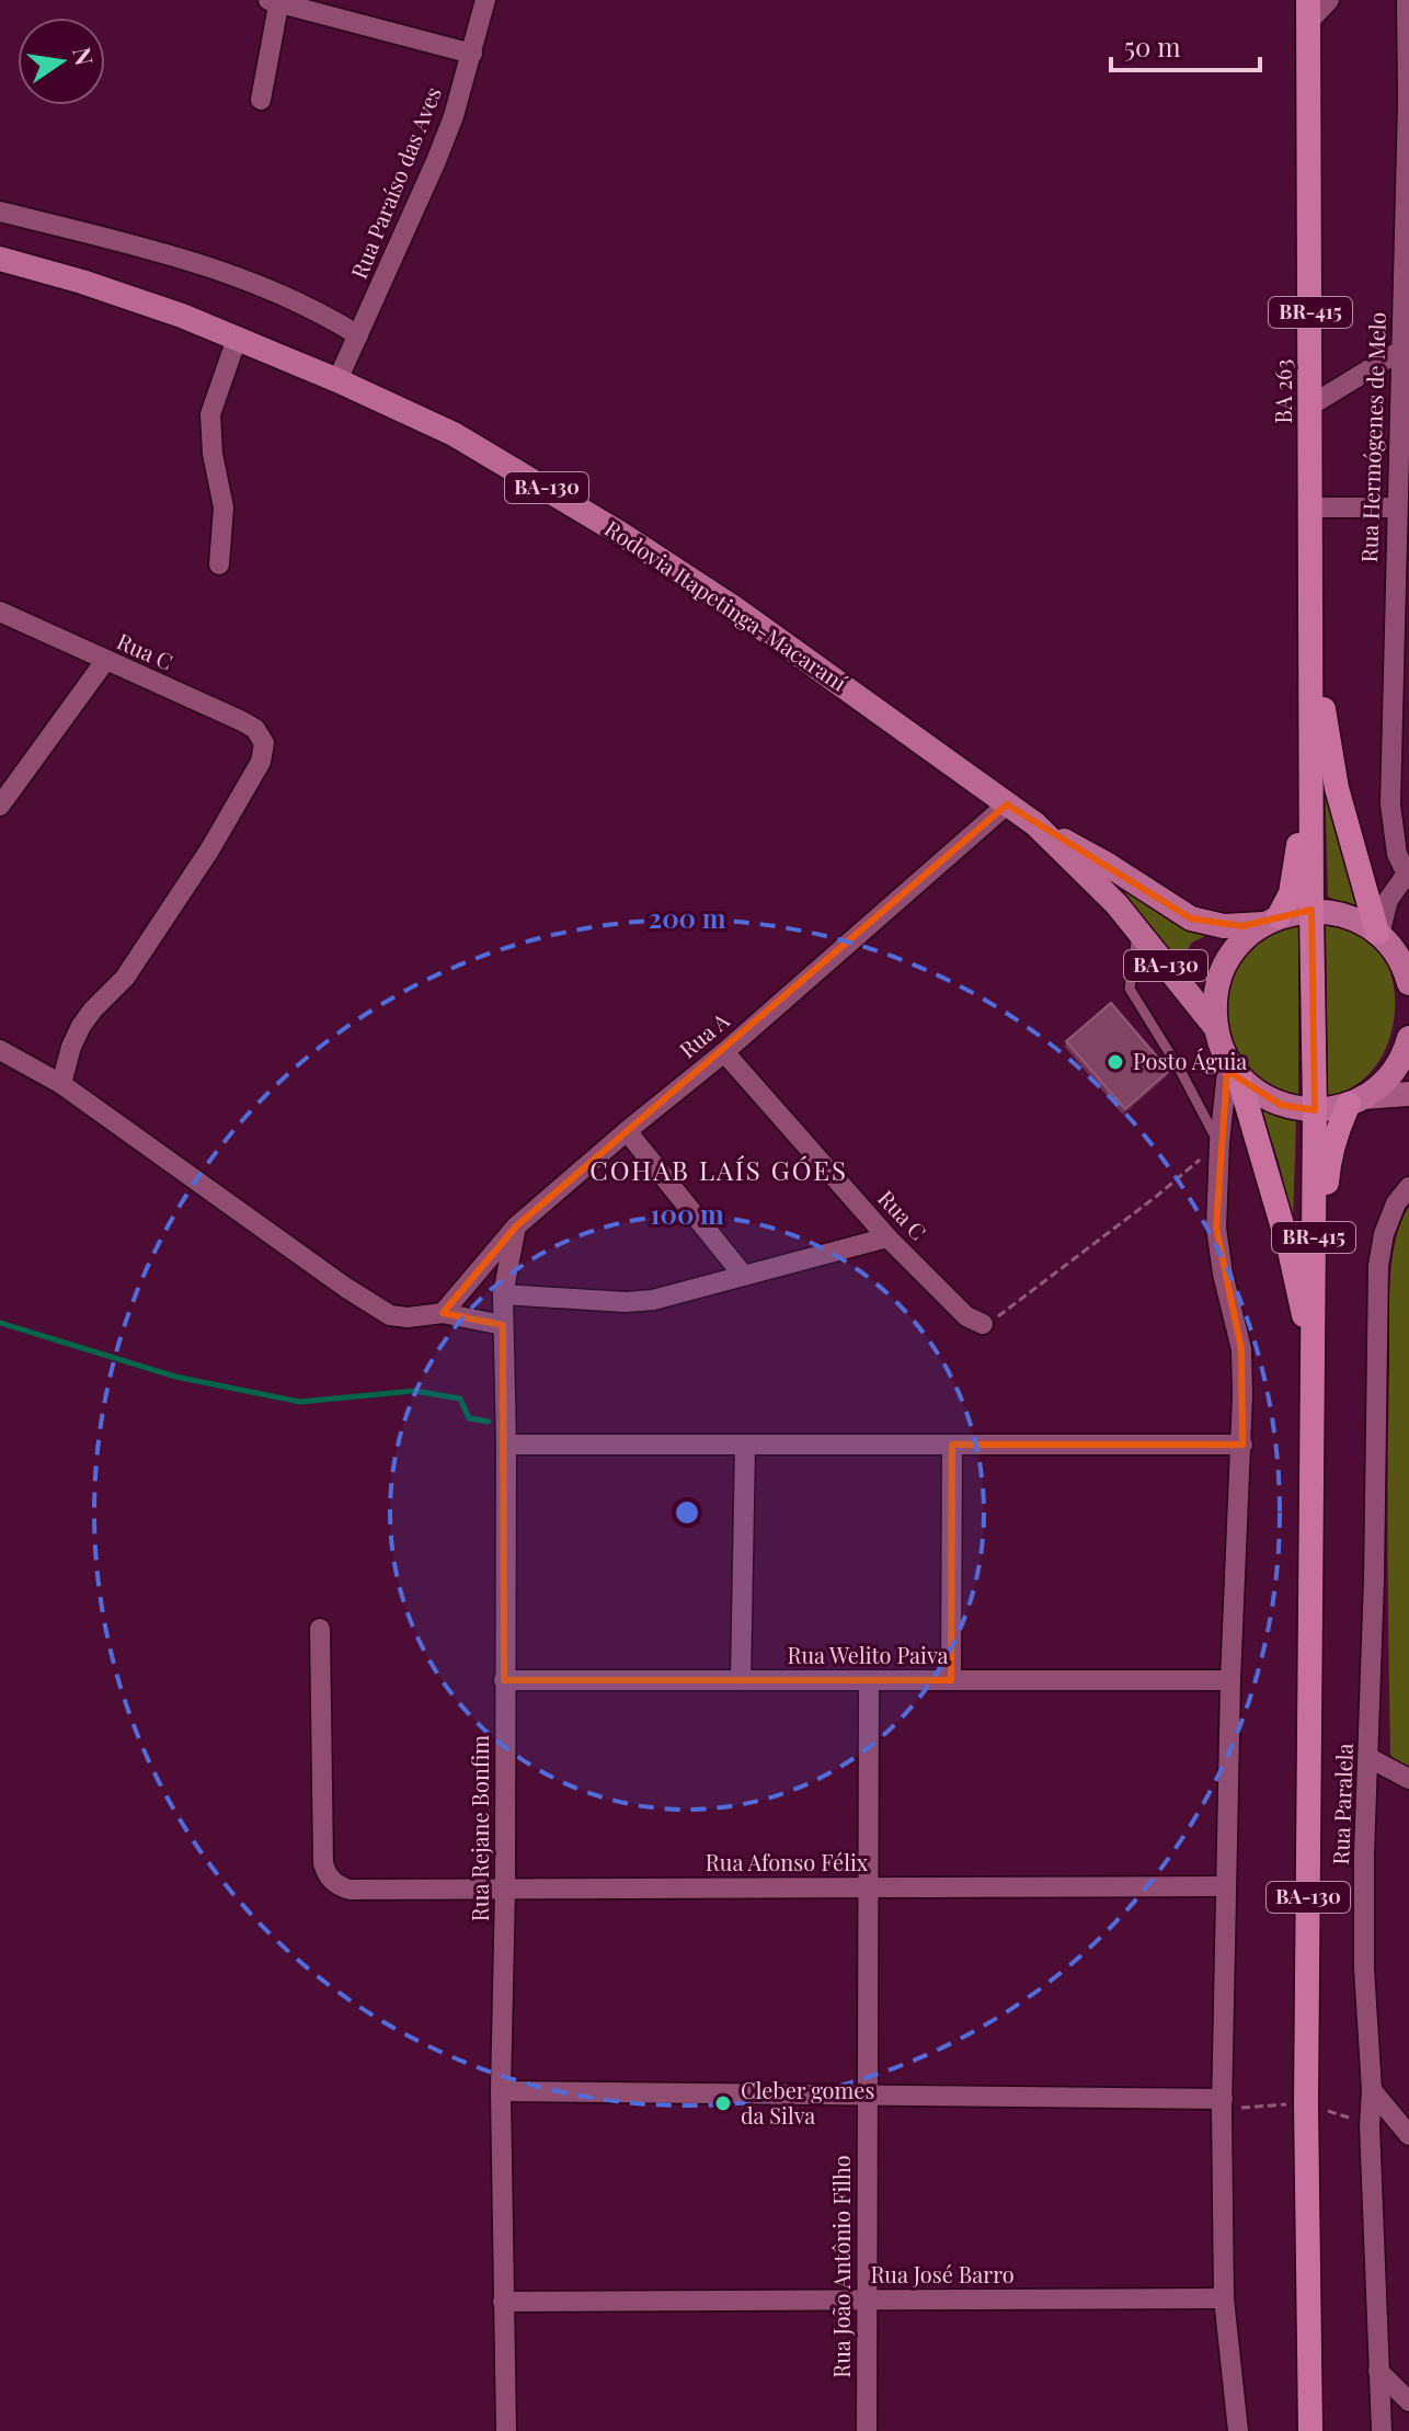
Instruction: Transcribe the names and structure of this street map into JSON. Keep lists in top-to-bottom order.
{
  "streets": {
    "highway": ["BR-415", "BA 263", "BA-130"],
    "main road": ["Rodovia Itapetinga-Macaraní"],
    "street": [
      "Rua Paraíso das Aves",
      "Rua Hermógenes de Melo",
      "Rua C",
      "Rua A",
      "Rua Welito Paiva",
      "Rua Paralela",
      "Rua Rejane Bonfim",
      "Rua Afonso Félix",
      "Rua João Antônio Filho",
      "Rua José Barro"
    ]
  },
  "crossings": [
    ["Rua Paraíso das Aves", "Rodovia Itapetinga-Macaraní"],
    ["BR-415", "BA 263"],
    ["BR-415", "BA-130"],
    ["BA-130", "Rodovia Itapetinga-Macaraní"],
    ["Rodovia Itapetinga-Macaraní", "Rua A"],
    ["Rua C", "Rua A"],
    ["Rua A", "Rua Rejane Bonfim"],
    ["Rua Welito Paiva", "Rua Rejane Bonfim"],
    ["Rua Welito Paiva", "Rua João Antônio Filho"],
    ["Rua Rejane Bonfim", "Rua Afonso Félix"],
    ["Rua Rejane Bonfim", "Rua José Barro"],
    ["Rua Afonso Félix", "Rua João Antônio Filho"],
    ["Rua João Antônio Filho", "Rua José Barro"]
  ],
  "districts": ["COHAB LAÍS GÓES"],
  "places": ["Posto Águia", "Cleber gomes da Silva"],
  "scale_bar": "50 m",
  "north": "right",
  "rings": ["200 m", "100 m"]
}
